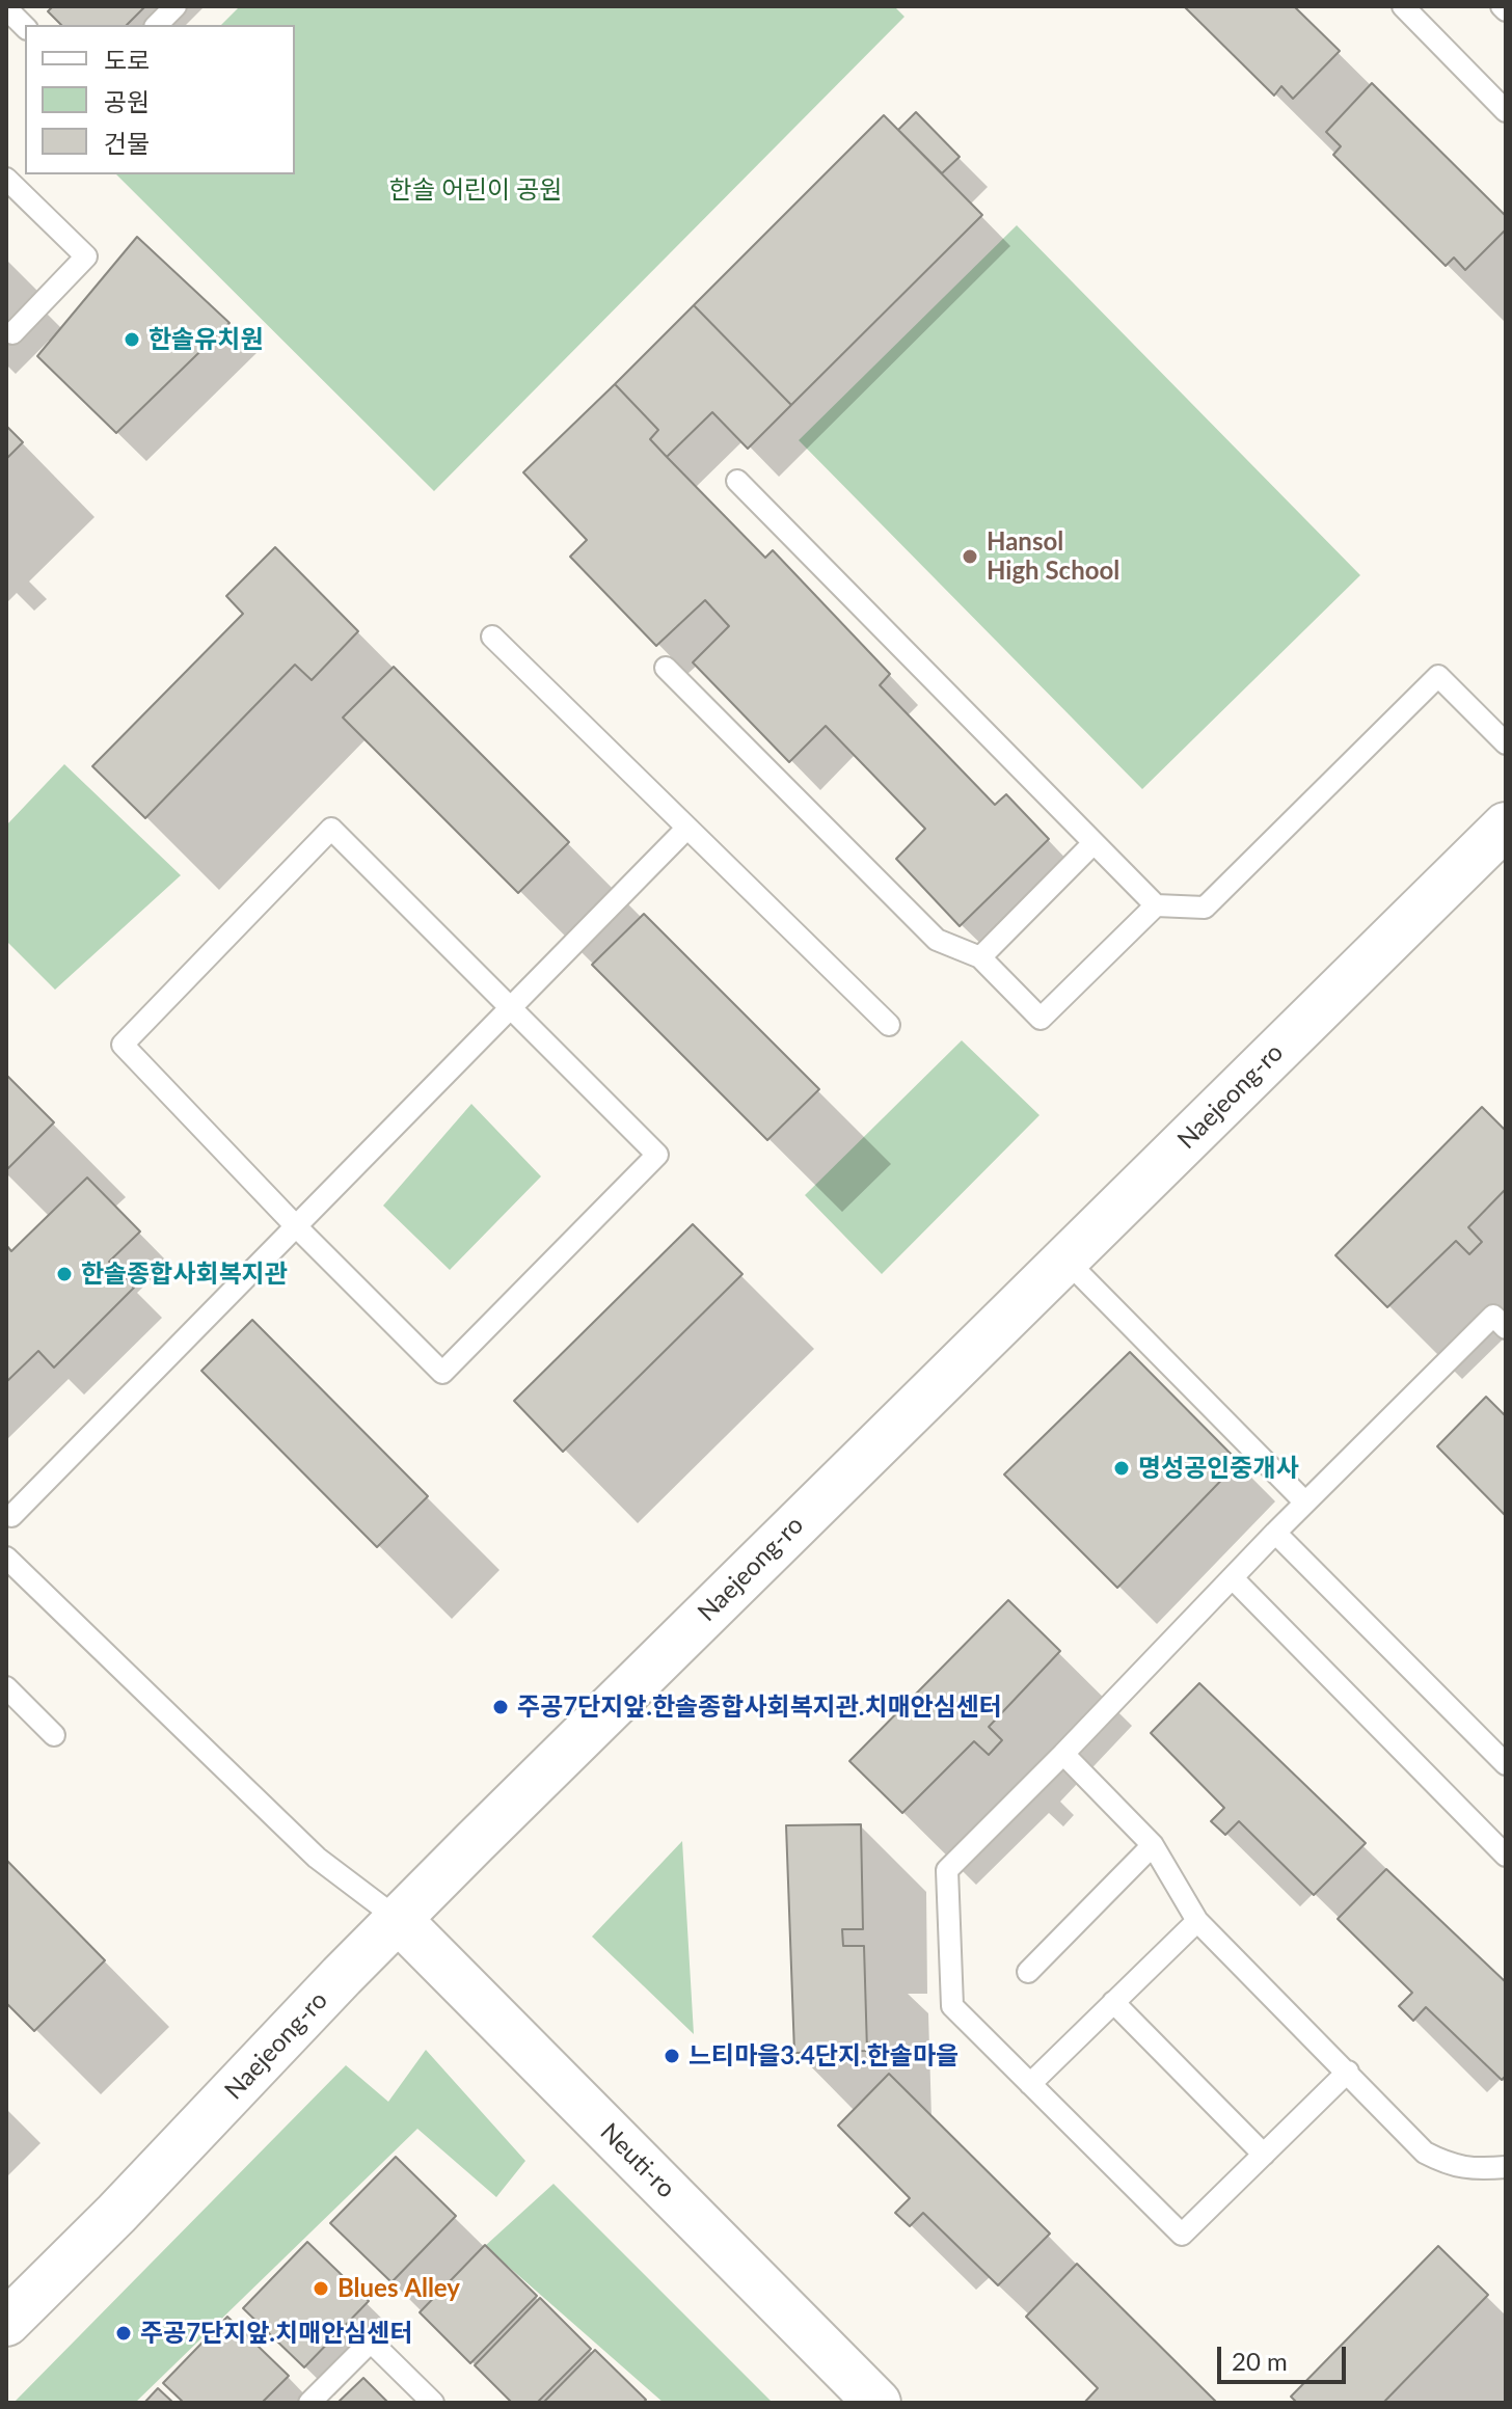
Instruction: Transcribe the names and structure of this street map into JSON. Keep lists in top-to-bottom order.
{
  "streets": {
    "street": ["Naejeong-ro", "Neuti-ro"]
  },
  "crossings": [
    ["Naejeong-ro", "Neuti-ro"]
  ],
  "parks": ["한솔 어린이 공원"],
  "places": [
    "한솔유치원",
    "Hansol High School",
    "한솔종합사회복지관",
    "명성공인중개사",
    "주공7단지앞.한솔종합사회복지관.치매안심센터",
    "느티마을3.4단지.한솔마을",
    "Blues Alley",
    "주공7단지앞.치매안심센터"
  ],
  "legend": ["도로", "공원", "건물"],
  "scale_bar": "20 m"
}
